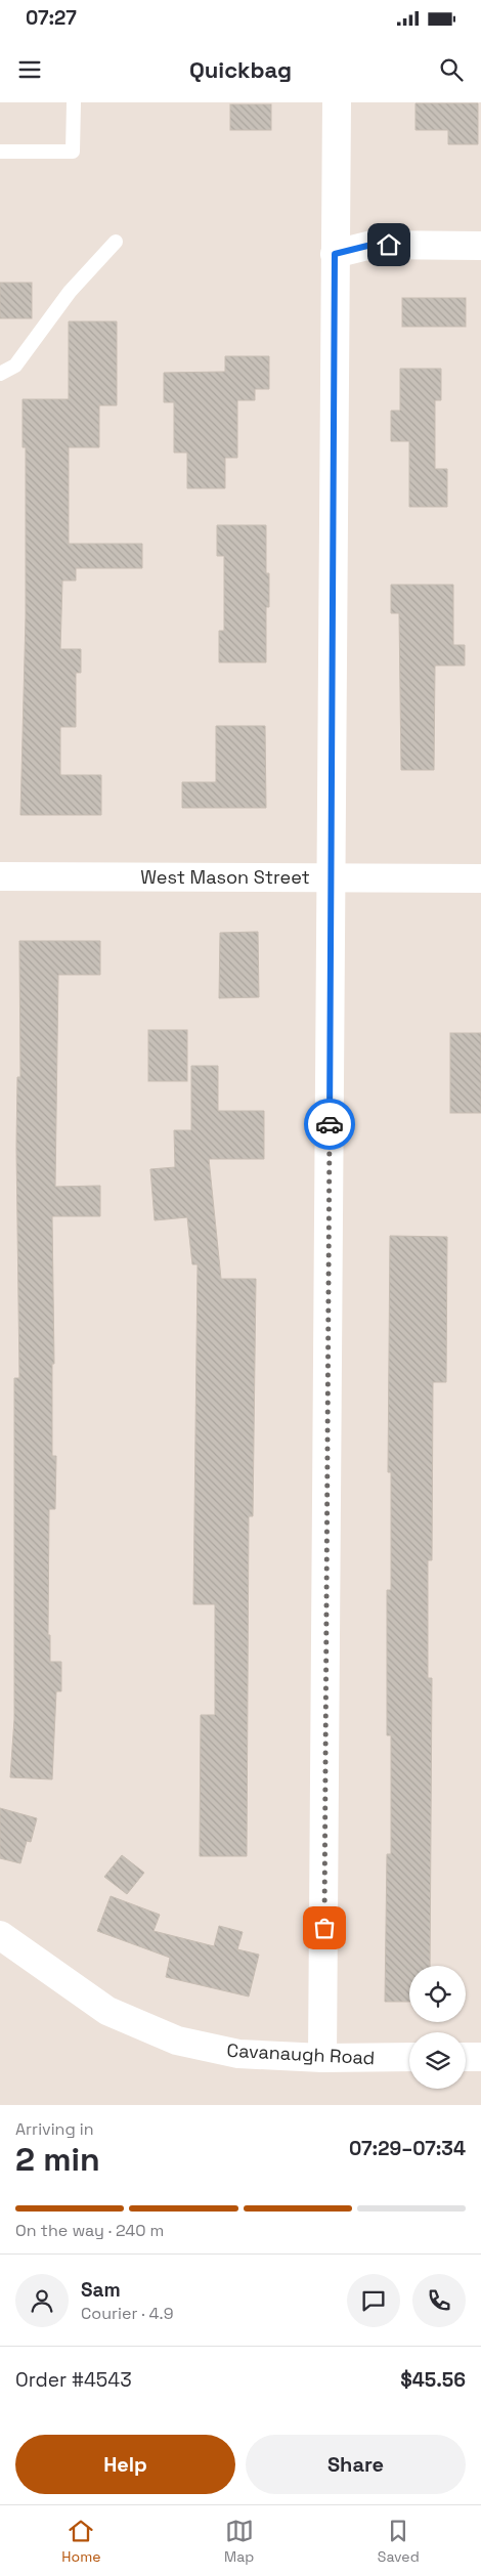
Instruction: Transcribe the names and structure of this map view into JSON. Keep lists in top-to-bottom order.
{
  "streets": {
    "street": ["West Mason Street", "Cavanaugh Road"]
  },
  "page": {
    "status": "07:27",
    "header": "Quickbag",
    "heading": ["2 min", "Arriving in", "07:29–07:34"],
    "panel": [
      "Sam",
      "Courier · 4.9",
      "Order #4543",
      "$45.56"
    ],
    "bar": "On the way · 240 m",
    "buttons": ["Help", "Share"],
    "tabs": ["Home", "Map", "Saved"]
  }
}
